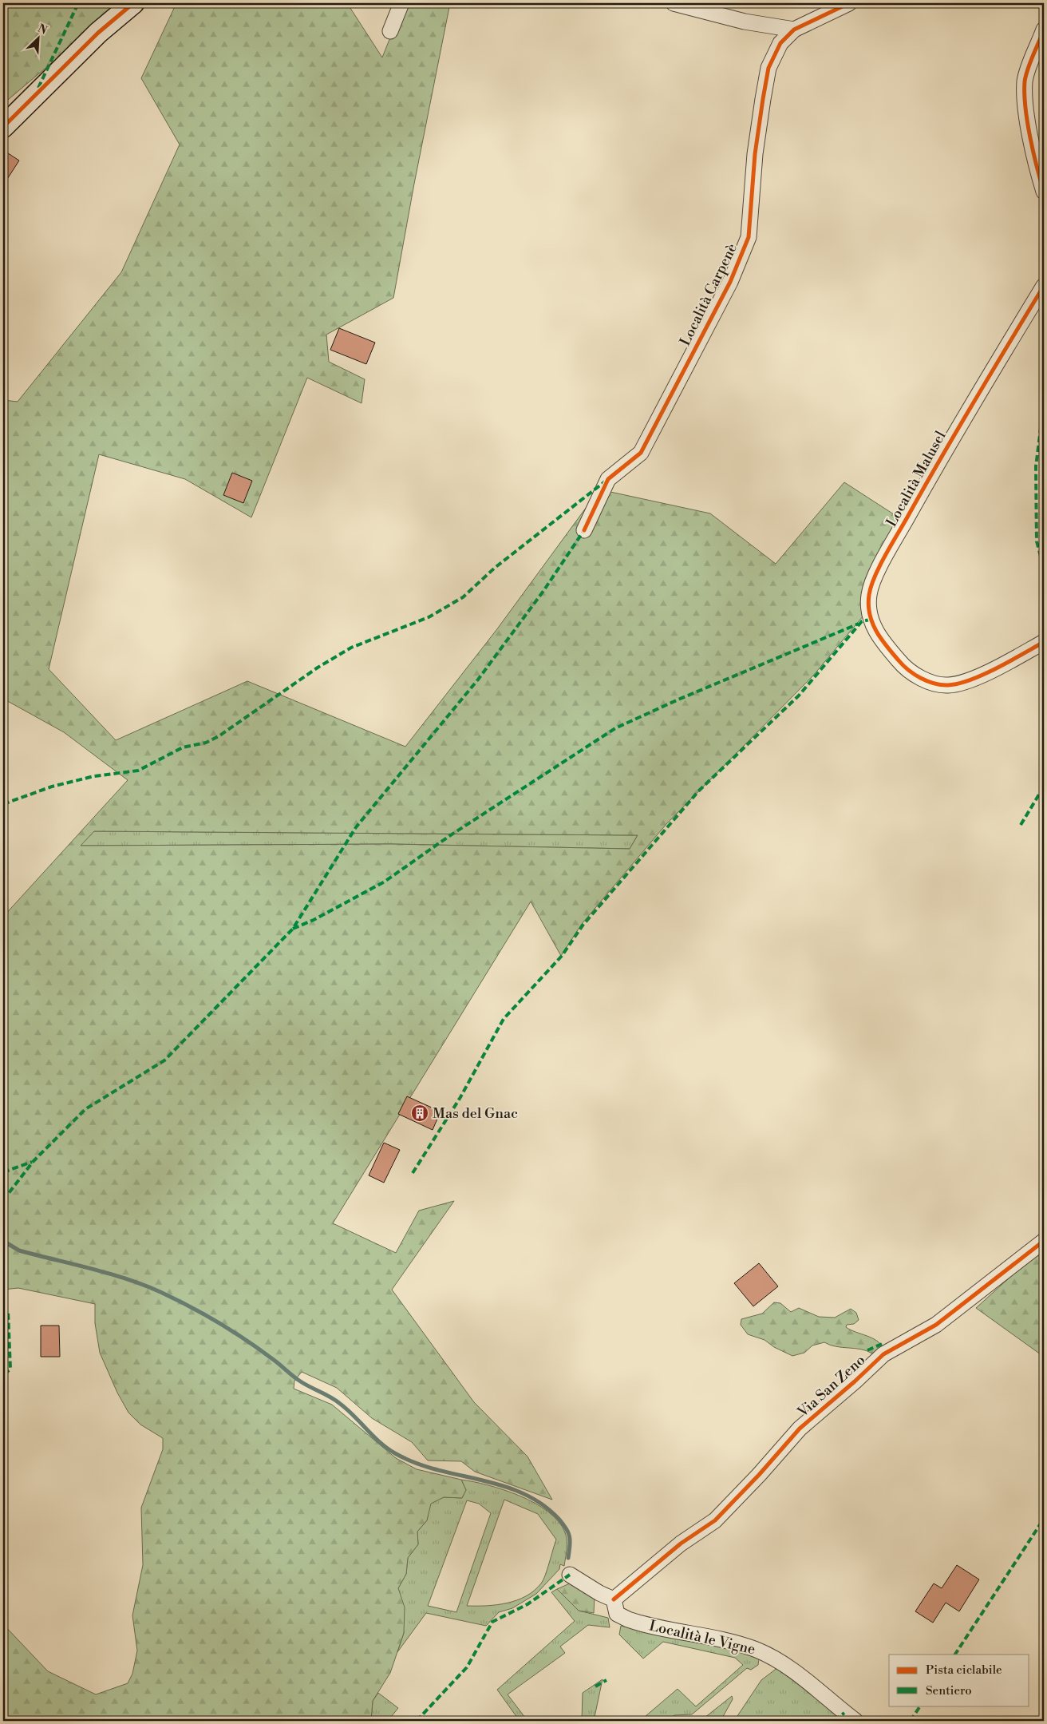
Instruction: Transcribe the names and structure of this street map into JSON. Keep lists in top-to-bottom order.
{
  "streets": {
    "street": [
      "Località Carpenè",
      "Località Malusel",
      "Via San Zeno",
      "Località le Vigne"
    ]
  },
  "crossings": [
    ["Via San Zeno", "Località le Vigne"]
  ],
  "places": {
    "building": ["Mas del Gnac"]
  },
  "legend": ["Pista ciclabile", "Sentiero"],
  "north": "top right"
}
